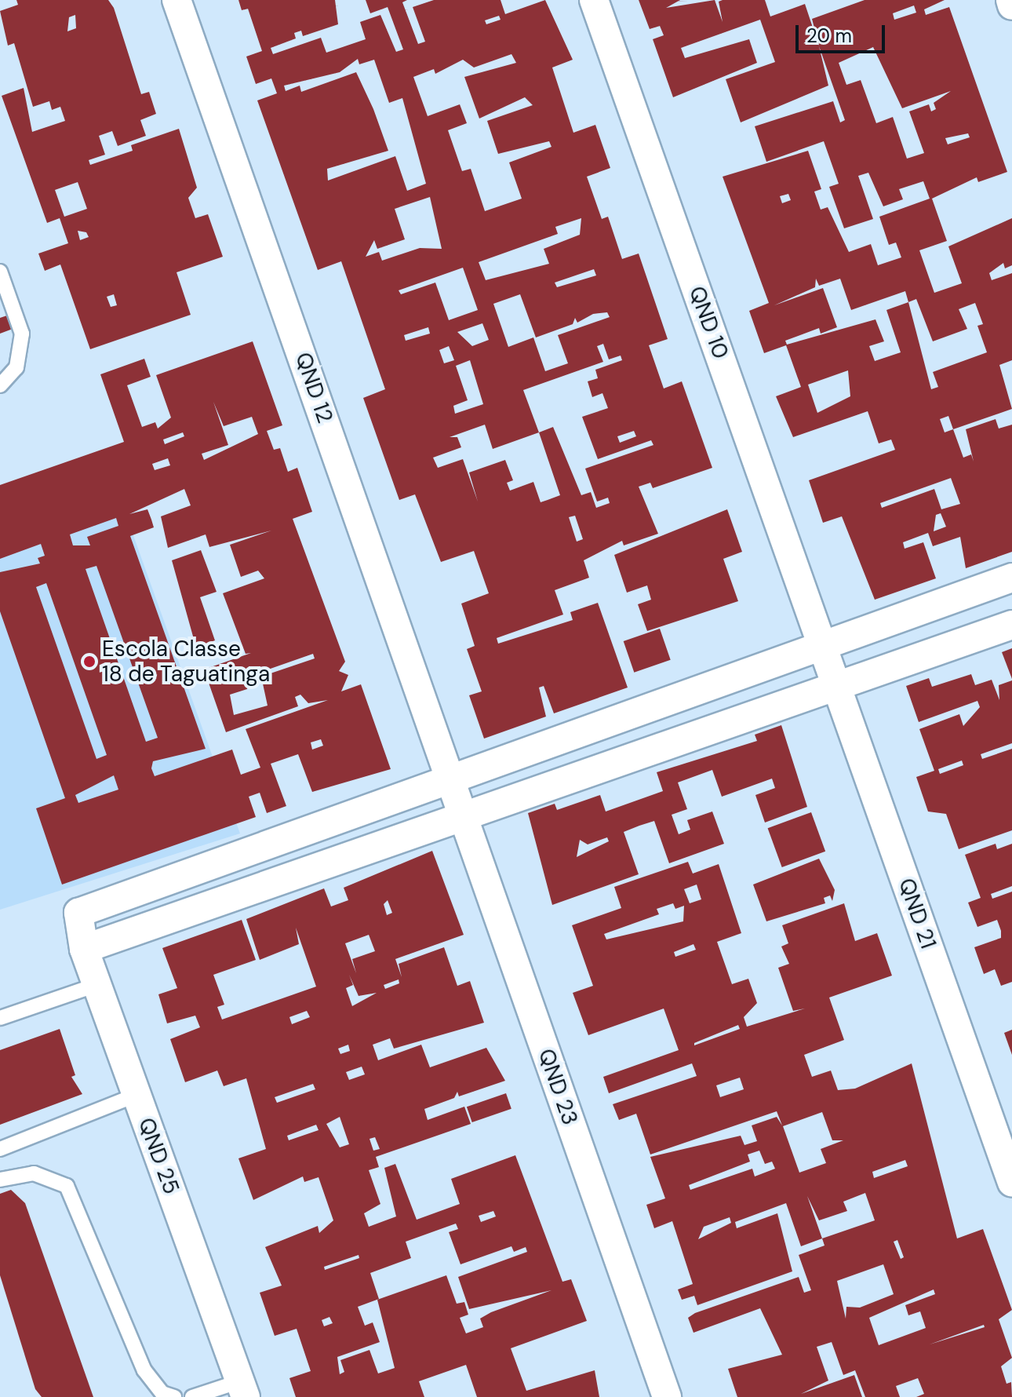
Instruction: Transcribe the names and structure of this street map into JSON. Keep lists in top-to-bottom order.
{
  "streets": {
    "street": [
      "QND 10",
      "QND 12",
      "QND 21",
      "QND 23",
      "QND 25"
    ]
  },
  "crossings": [
    ["QND 10", "QND 21"],
    ["QND 12", "QND 23"],
    ["QND 12", "QND 25"],
    ["QND 23", "QND 25"]
  ],
  "places": ["Escola Classe 18 de Taguatinga"],
  "scale_bar": "20 m"
}
